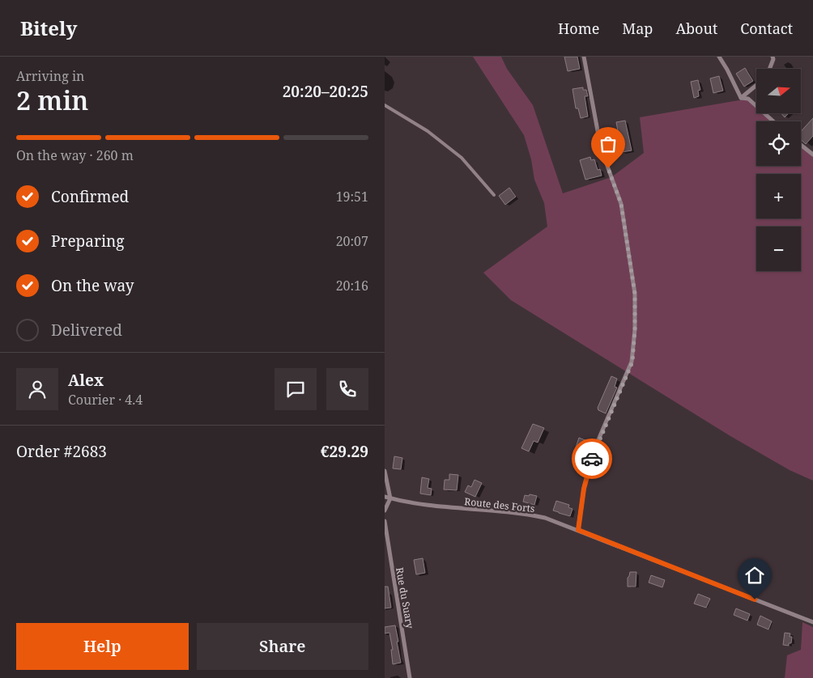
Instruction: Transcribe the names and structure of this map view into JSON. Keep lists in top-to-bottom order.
{
  "streets": {
    "street": ["Route des Forts", "Rue du Suary"]
  },
  "north": "right",
  "page": {
    "header": "Bitely",
    "nav": [
      "Home",
      "Map",
      "About",
      "Contact"
    ],
    "heading": ["2 min", "Arriving in", "20:20–20:25"],
    "panel": [
      "Alex",
      "Courier · 4.4",
      "Order #2683",
      "€29.29"
    ],
    "map_buttons": ["+", "−"],
    "bar": "On the way · 260 m",
    "list": [
      ["Confirmed", "19:51"],
      ["Preparing", "20:07"],
      ["On the way", "20:16"],
      "Delivered"
    ],
    "buttons": ["Help", "Share"]
  }
}
